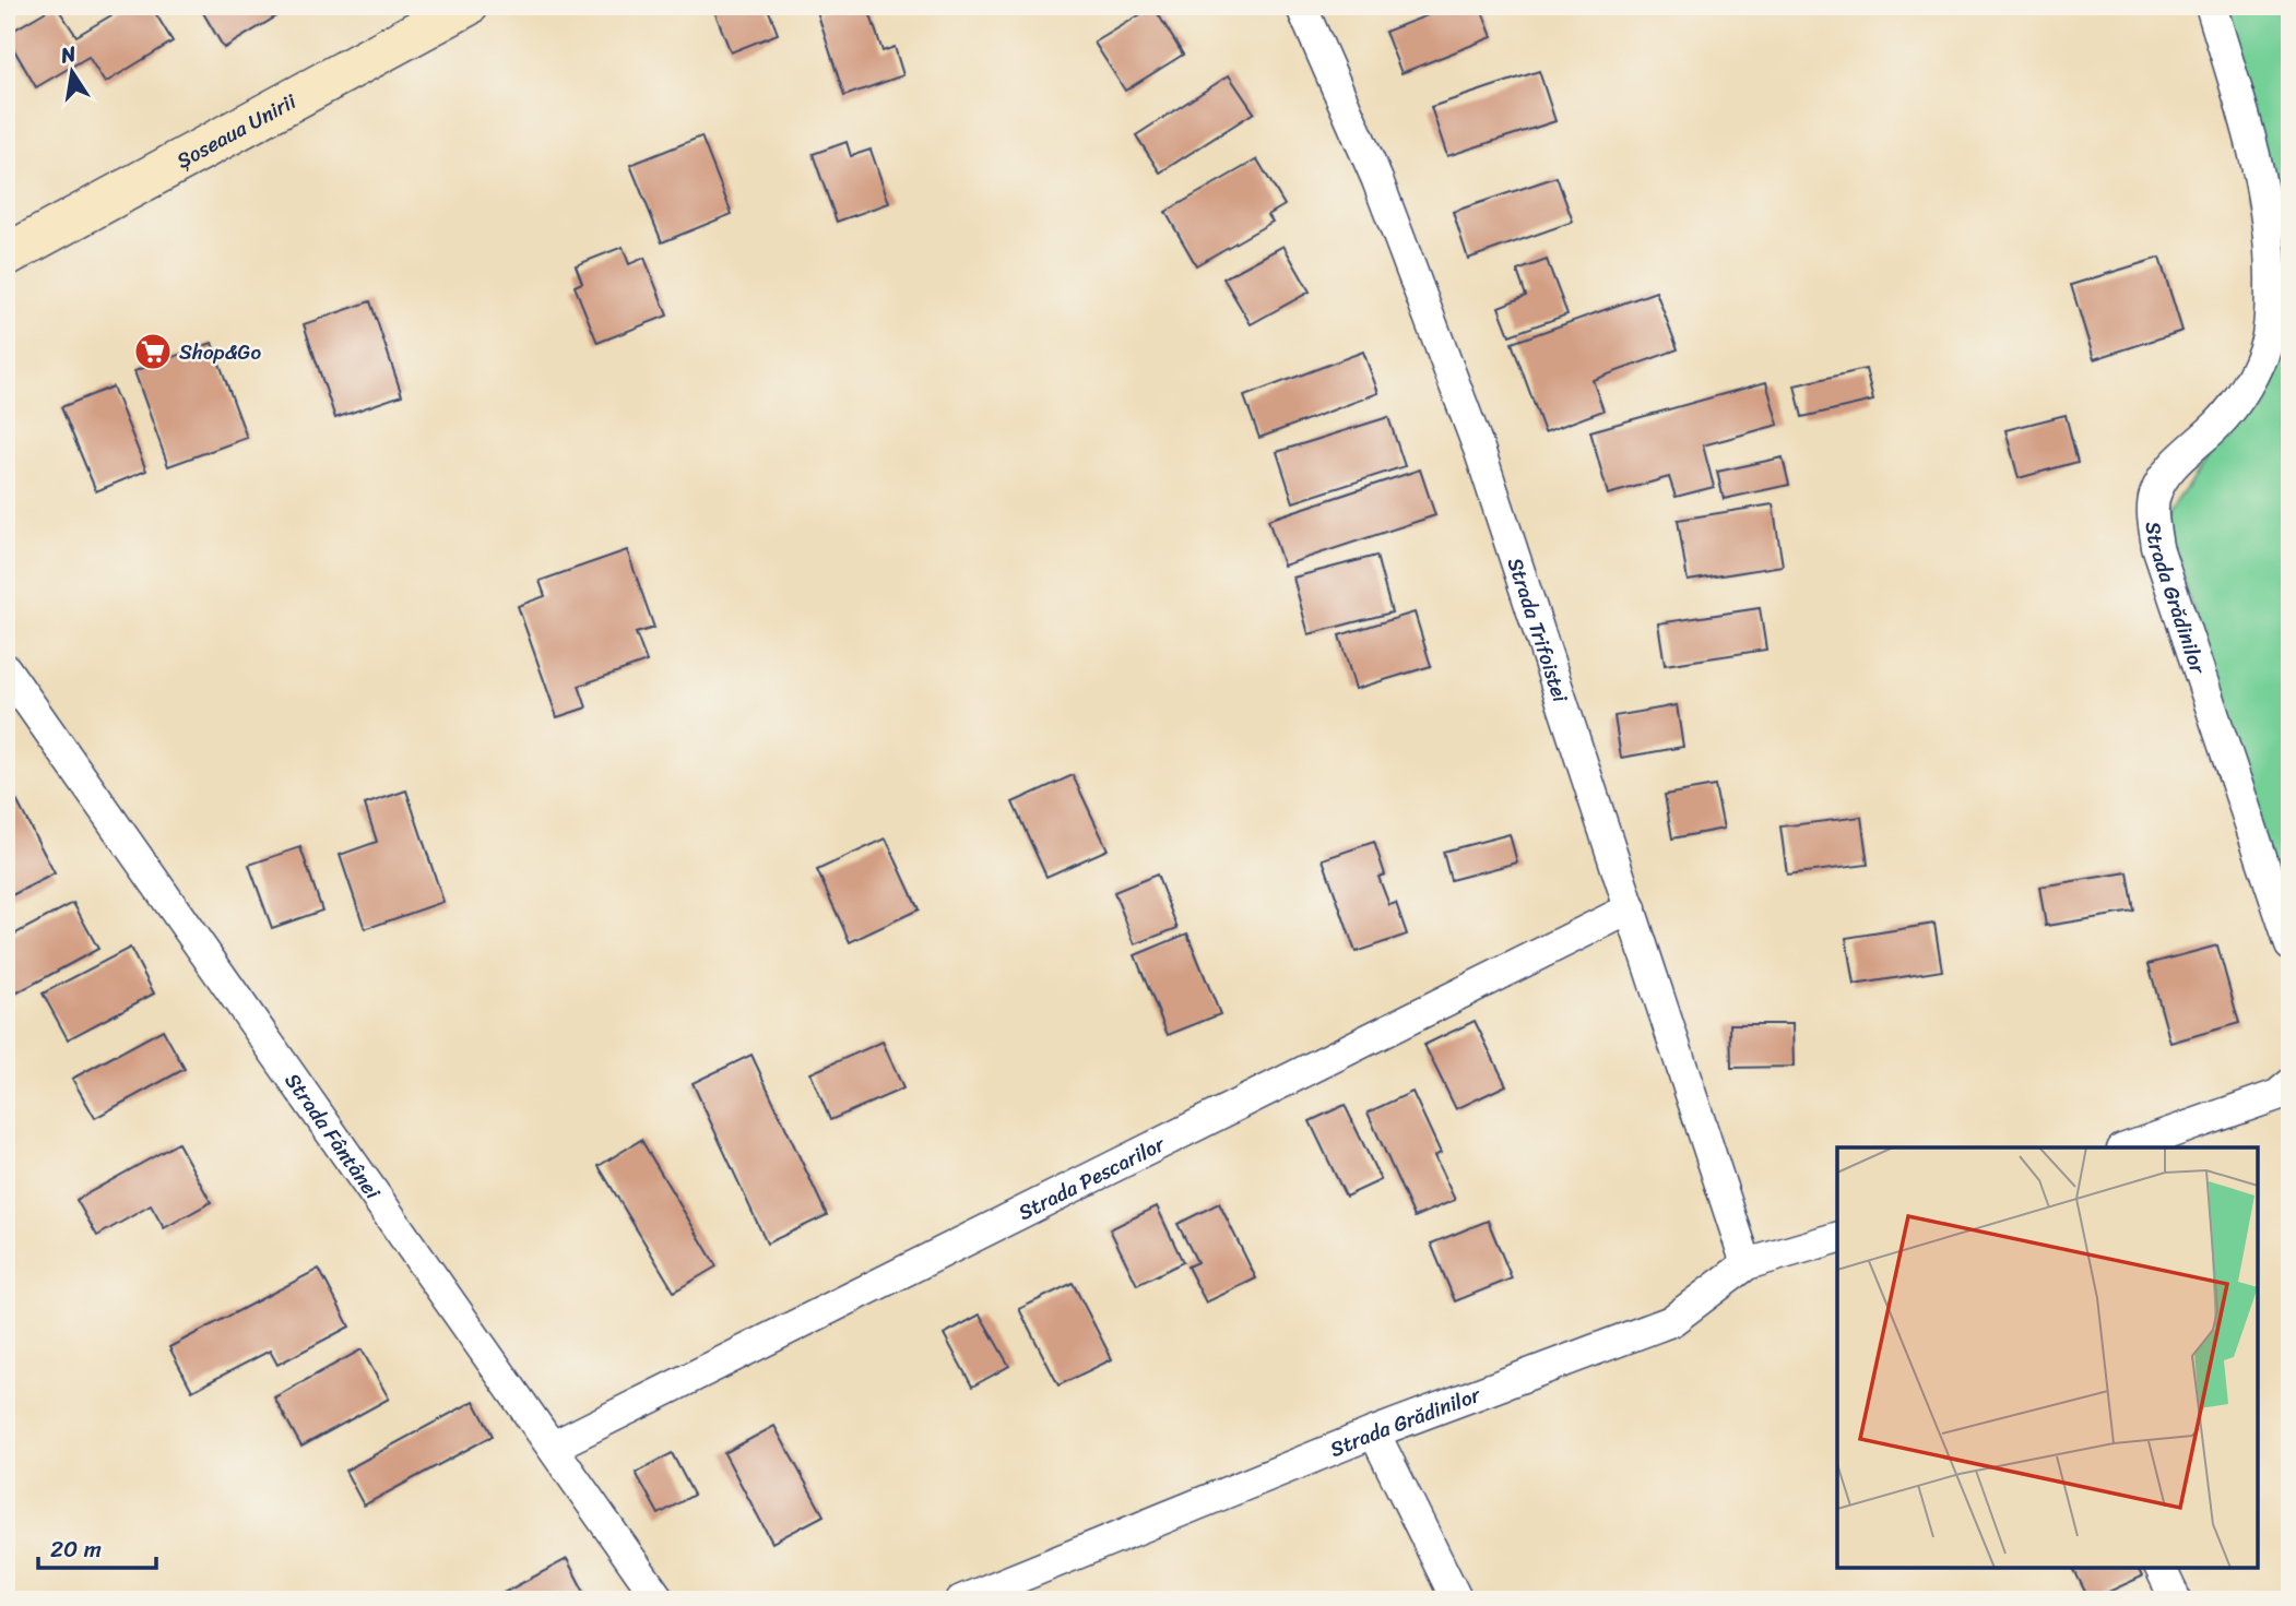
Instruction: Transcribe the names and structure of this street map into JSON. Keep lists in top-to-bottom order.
{
  "streets": {
    "main road": ["Șoseaua Unirii"],
    "street": [
      "Strada Grădinilor",
      "Strada Trifoistei",
      "Strada Fântânei",
      "Strada Pescarilor"
    ]
  },
  "crossings": [
    ["Strada Grădinilor", "Strada Trifoistei"],
    ["Strada Trifoistei", "Strada Pescarilor"],
    ["Strada Fântânei", "Strada Pescarilor"]
  ],
  "places": {
    "supermarket": ["Shop&Go"]
  },
  "scale_bar": "20 m",
  "north": "top"
}
